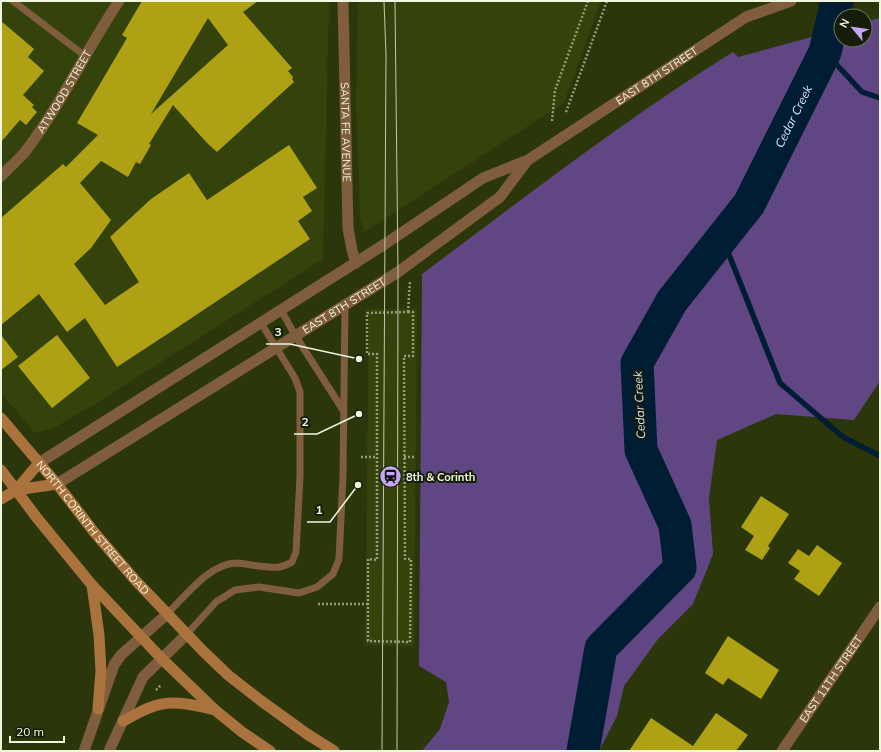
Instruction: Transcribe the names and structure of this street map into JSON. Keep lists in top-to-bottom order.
{
  "streets": {
    "main road": ["EAST 8TH STREET", "NORTH CORINTH STREET ROAD"],
    "street": ["ATWOOD STREET", "SANTA FE AVENUE", "EAST 11TH STREET"]
  },
  "crossings": [
    ["EAST 8TH STREET", "SANTA FE AVENUE"],
    ["EAST 8TH STREET", "NORTH CORINTH STREET ROAD"]
  ],
  "water": ["Cedar Creek"],
  "places": {
    "other": ["3", "2", "1"],
    "station": ["8th & Corinth"]
  },
  "scale_bar": "20 m",
  "north": "top left"
}
